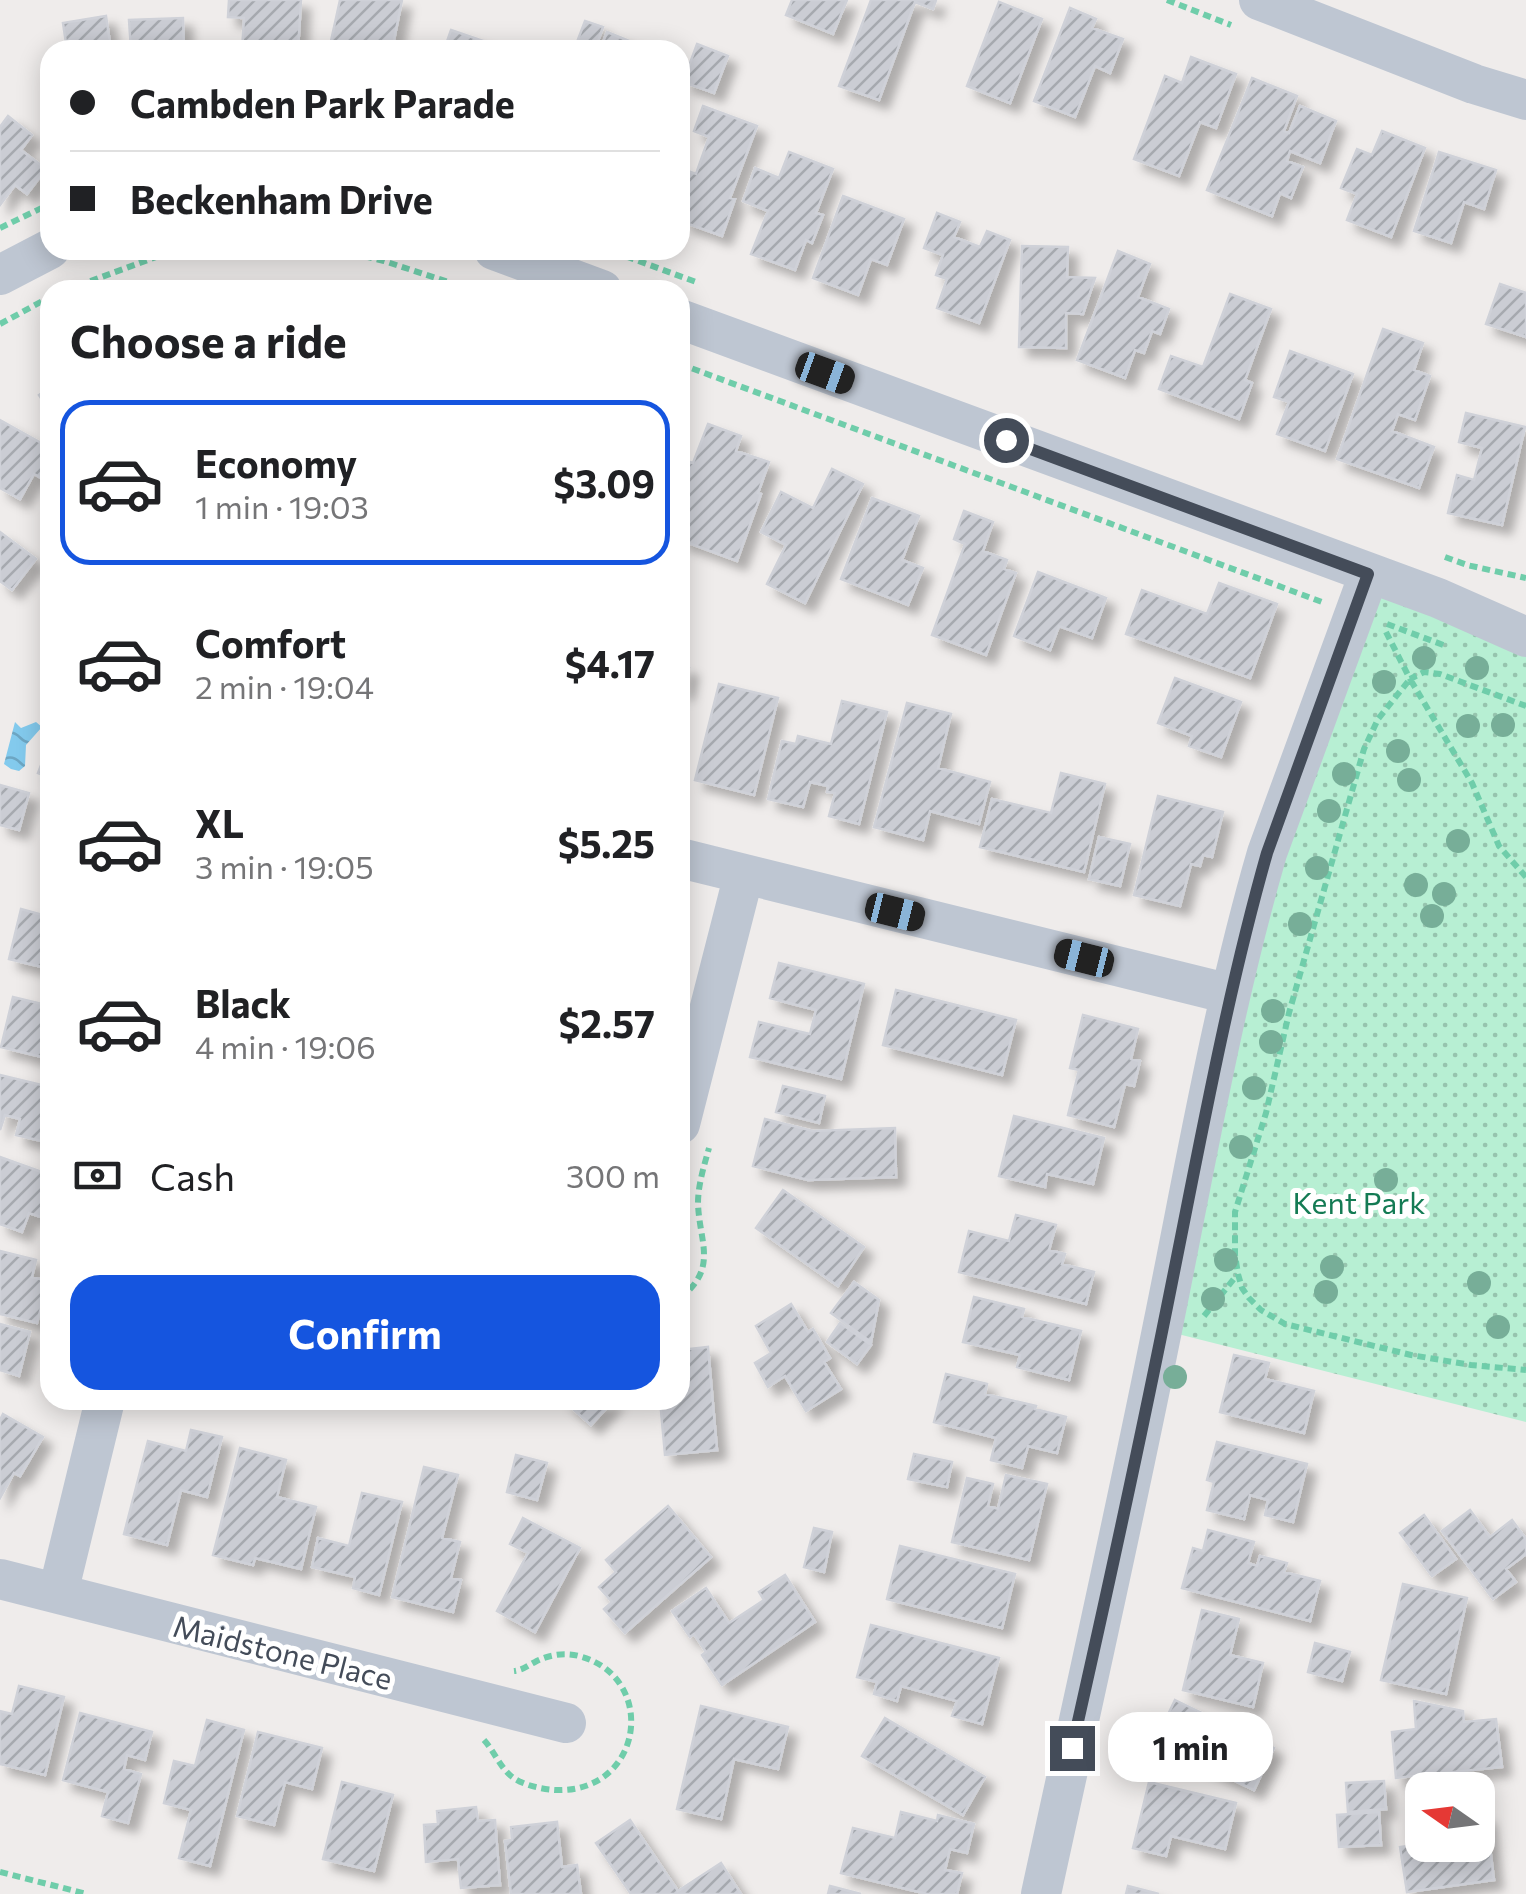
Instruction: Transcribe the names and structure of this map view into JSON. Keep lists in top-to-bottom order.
{
  "streets": {
    "street": ["Maidstone Place"]
  },
  "parks": ["Kent Park"],
  "north": "left",
  "page": {
    "banner": ["Cambden Park Parade", "Beckenham Drive"],
    "heading": "Choose a ride",
    "list": [
      {
        "name": "Economy",
        "note": "1 min · 19:03",
        "value": "$3.09"
      },
      {
        "name": "Comfort",
        "note": "2 min · 19:04",
        "value": "$4.17"
      },
      {
        "name": "XL",
        "note": "3 min · 19:05",
        "value": "$5.25"
      },
      {
        "name": "Black",
        "note": "4 min · 19:06",
        "value": "$2.57"
      }
    ],
    "pay": ["Cash", "300 m"],
    "buttons": "Confirm",
    "bubble": "1 min"
  }
}
